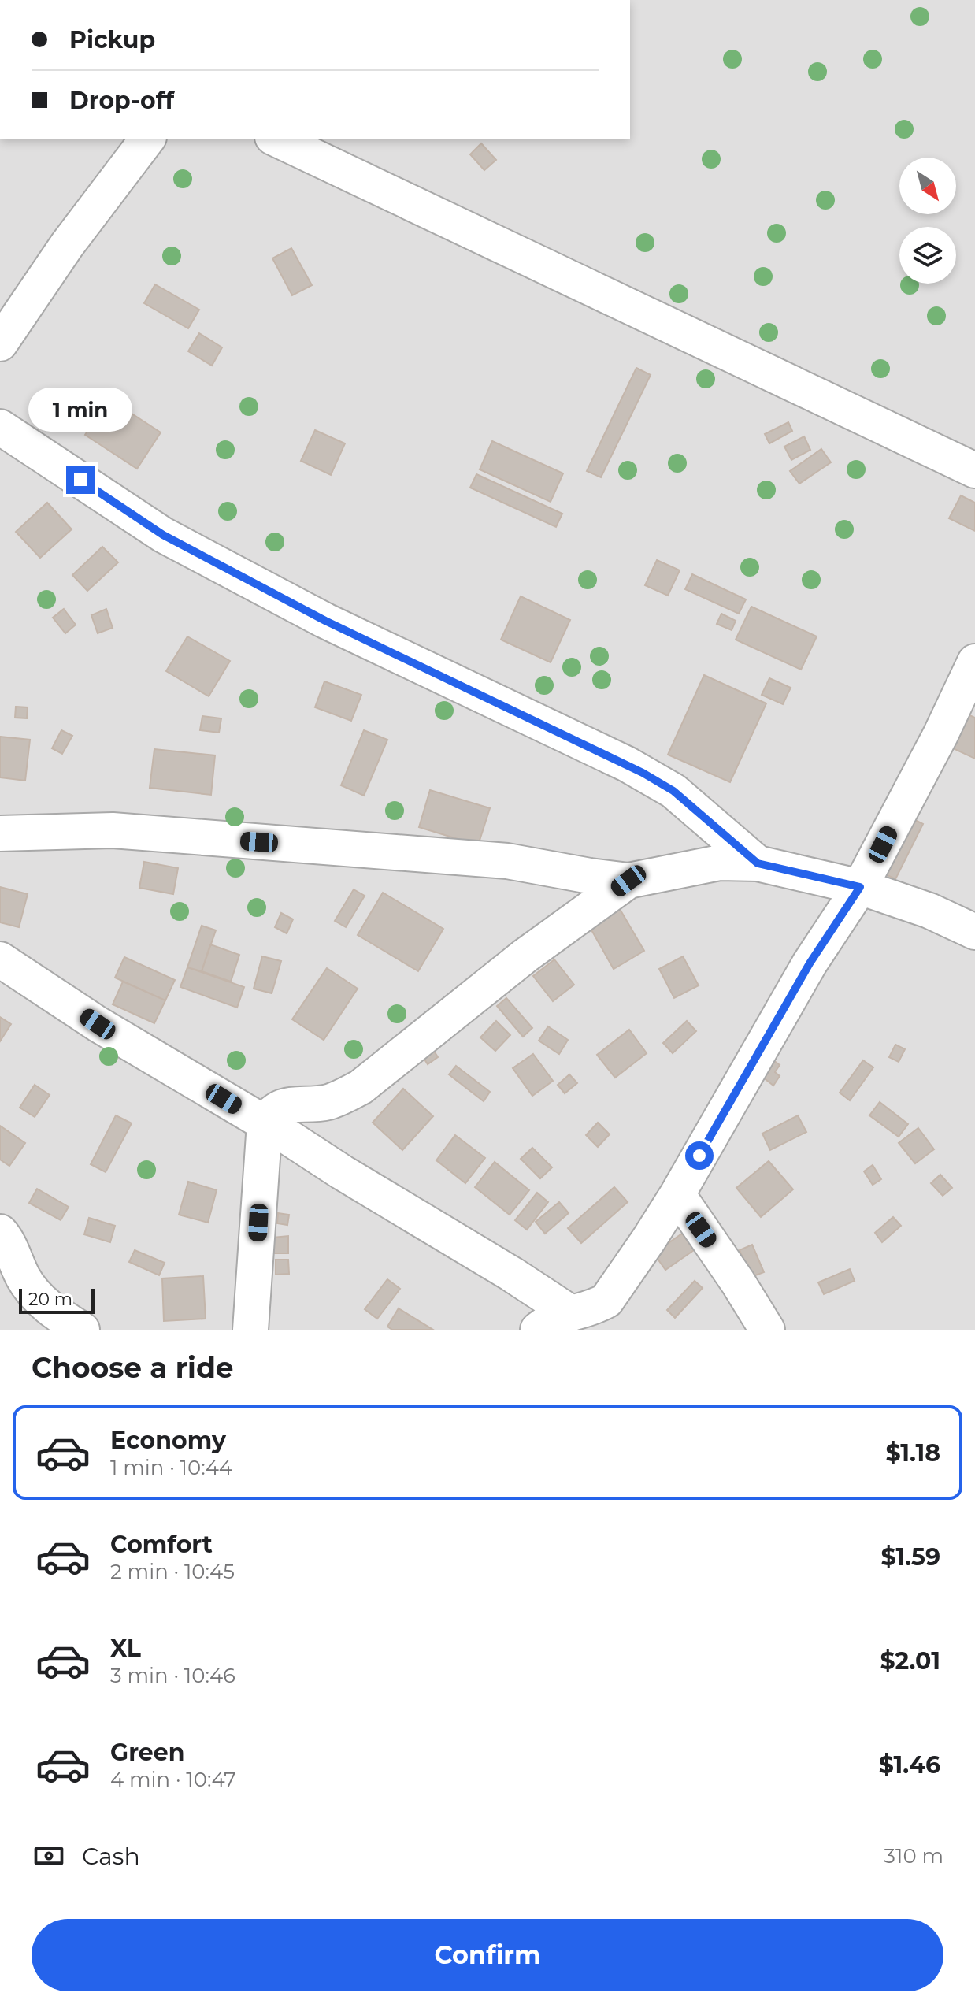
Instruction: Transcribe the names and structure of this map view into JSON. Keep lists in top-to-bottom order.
{
  "scale_bar": "20 m",
  "north": "bottom right",
  "page": {
    "banner": ["Pickup", "Drop-off"],
    "bubble": "1 min",
    "scale": "20 m",
    "heading": "Choose a ride",
    "list": [
      {
        "name": "Economy",
        "note": "1 min · 10:44",
        "value": "$1.18"
      },
      {
        "name": "Comfort",
        "note": "2 min · 10:45",
        "value": "$1.59"
      },
      {
        "name": "XL",
        "note": "3 min · 10:46",
        "value": "$2.01"
      },
      {
        "name": "Green",
        "note": "4 min · 10:47",
        "value": "$1.46"
      }
    ],
    "pay": ["Cash", "310 m"],
    "buttons": "Confirm"
  }
}
